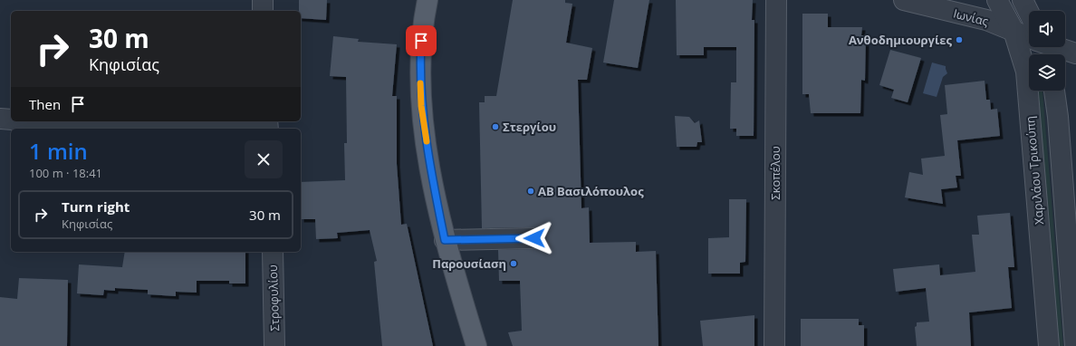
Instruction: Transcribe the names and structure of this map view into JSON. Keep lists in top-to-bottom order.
{
  "streets": {
    "street": [
      "Ιωνίας",
      "Χαριλάου Τρικούπη",
      "Σκοπέλου",
      "Στροφυλίου"
    ]
  },
  "crossings": [
    ["Ιωνίας", "Χαριλάου Τρικούπη"]
  ],
  "places": [
    "Ανθοδημιουργίες",
    "Στεργίου",
    "ΑΒ Βασιλόπουλος",
    "Παρουσίαση"
  ],
  "page": {
    "turn": ["30 m", "Κηφισίας"],
    "then": "Then",
    "heading": ["1 min", "100 m · 18:41"],
    "list": [
      {
        "name": "Turn right",
        "note": "Κηφισίας",
        "value": "30 m"
      }
    ]
  }
}
